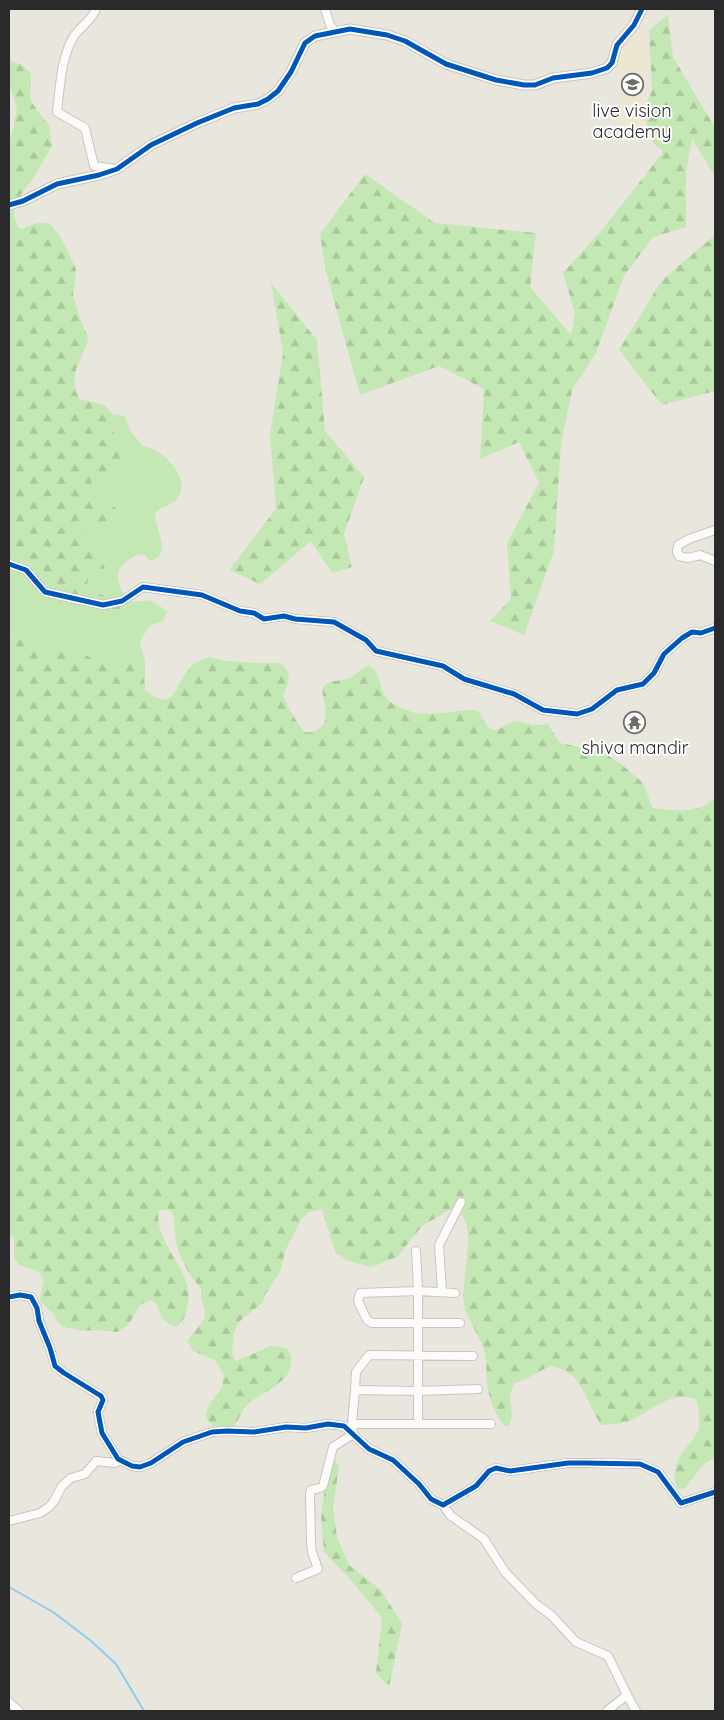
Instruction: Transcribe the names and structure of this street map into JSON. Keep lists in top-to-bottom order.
{
  "places": {
    "school or university": ["live vision academy"],
    "temple": ["shiva mandir"]
  }
}
